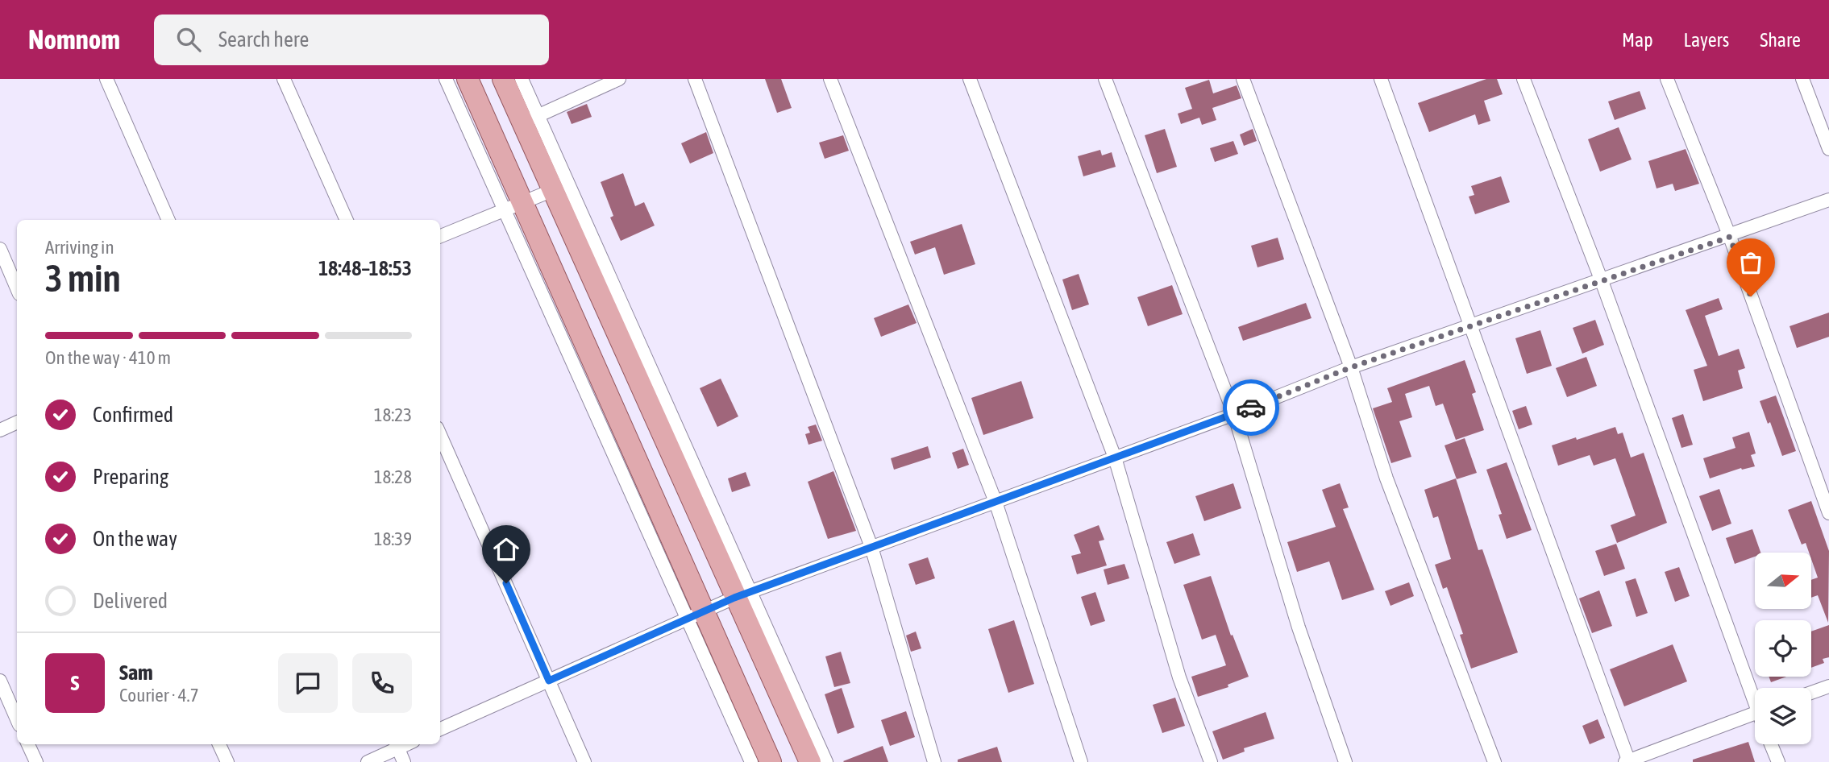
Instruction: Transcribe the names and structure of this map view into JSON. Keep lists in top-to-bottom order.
{
  "north": "right",
  "page": {
    "header": "Nomnom",
    "search": "Search here",
    "nav": ["Map", "Layers", "Share"],
    "heading": ["3 min", "Arriving in", "18:48–18:53"],
    "panel": ["Sam", "Courier · 4.7"],
    "bar": "On the way · 410 m",
    "list": [
      ["Confirmed", "18:23"],
      ["Preparing", "18:28"],
      ["On the way", "18:39"],
      "Delivered"
    ],
    "round": "S"
  }
}
